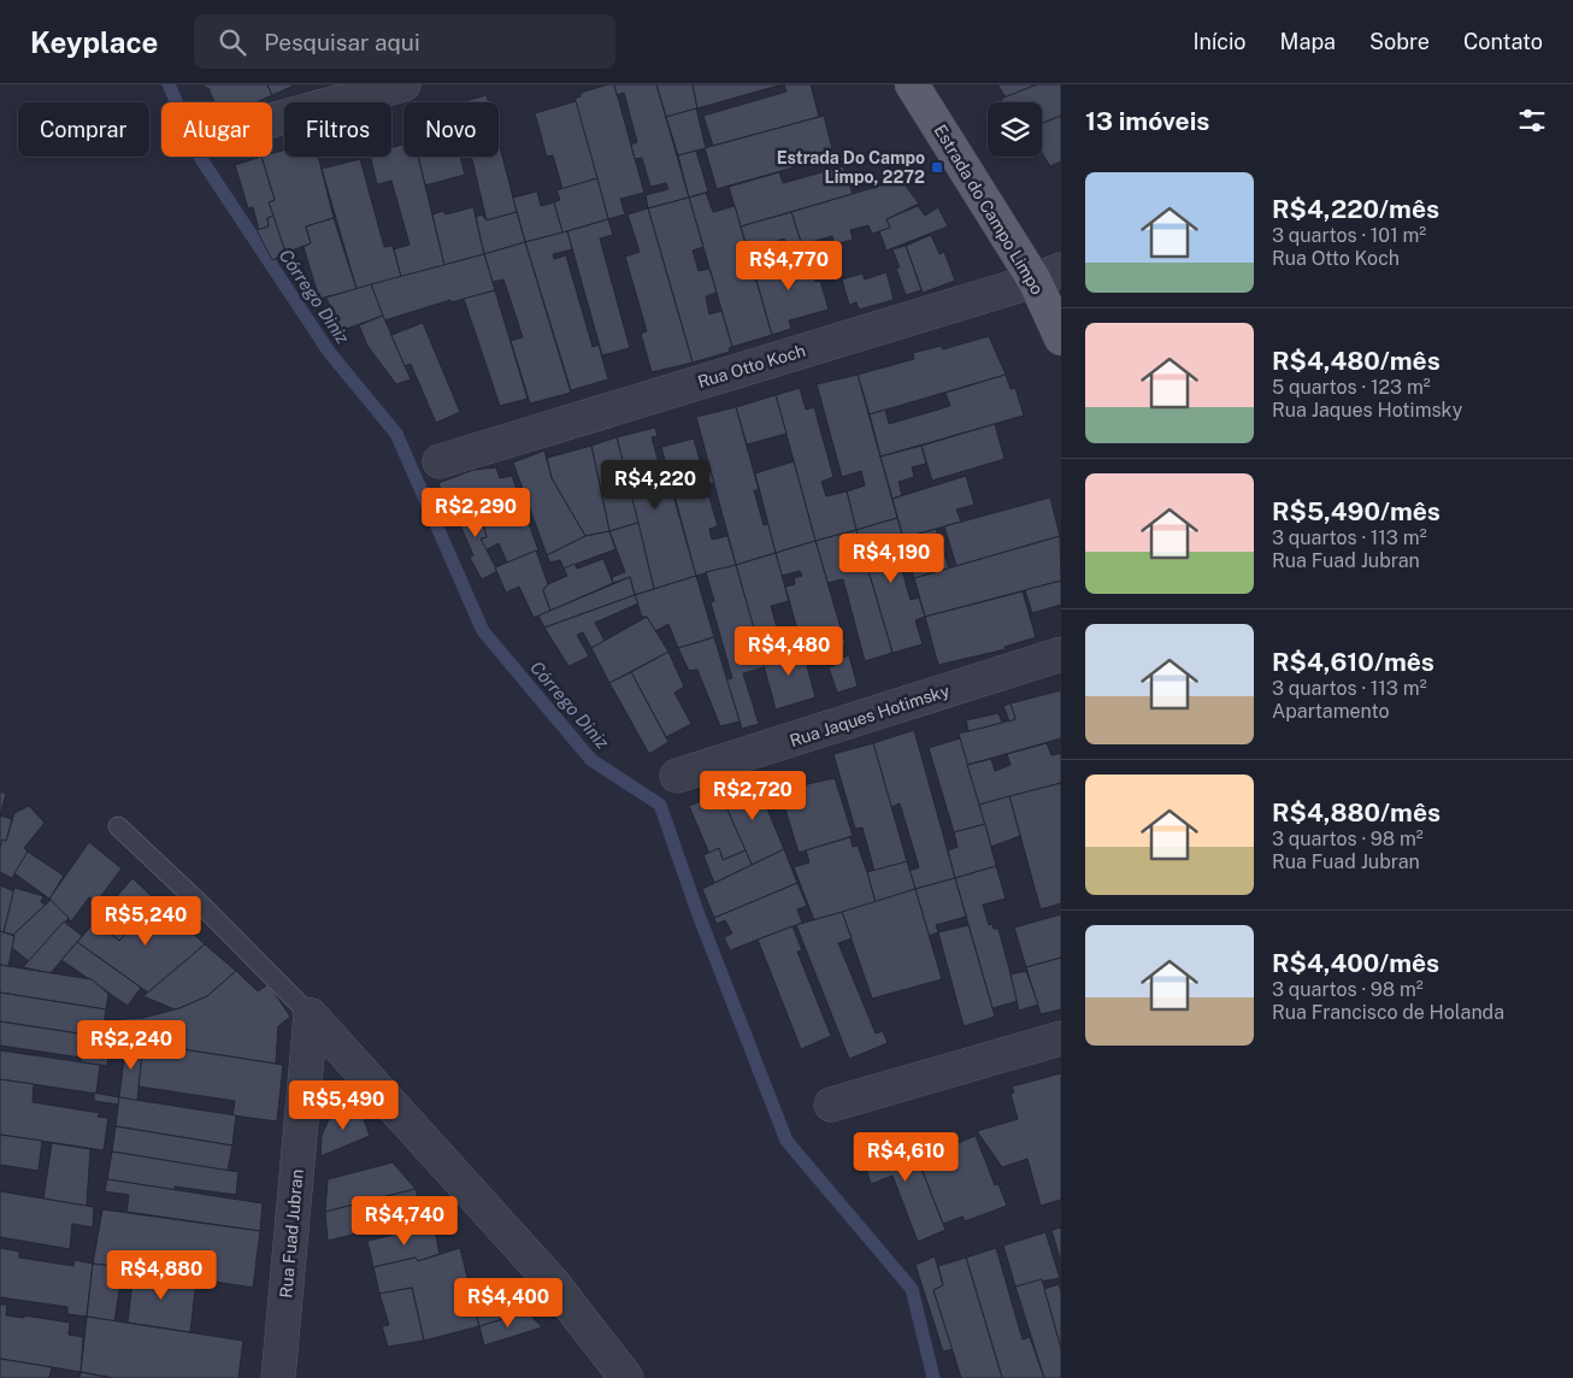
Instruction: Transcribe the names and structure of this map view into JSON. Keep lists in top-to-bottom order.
{
  "streets": {
    "main road": ["Estrada do Campo Limpo"],
    "street": ["Rua Otto Koch", "Rua Jaques Hotimsky", "Rua Fuad Jubran"]
  },
  "crossings": [
    ["Estrada do Campo Limpo", "Rua Otto Koch"]
  ],
  "water": ["Córrego Diniz"],
  "places": {
    "transit": ["Estrada Do Campo Limpo, 2272"]
  },
  "page": {
    "header": "Keyplace",
    "search": "Pesquisar aqui",
    "nav": [
      "Início",
      "Mapa",
      "Sobre",
      "Contato"
    ],
    "heading": "13 imóveis",
    "chip": [
      "Comprar",
      "Alugar",
      "Filtros",
      "Novo"
    ],
    "list": [
      {
        "name": "R$4,220/mês",
        "note": "3 quartos · 101 m² · Rua Otto Koch"
      },
      {
        "name": "R$4,480/mês",
        "note": "5 quartos · 123 m² · Rua Jaques Hotimsky"
      },
      {
        "name": "R$5,490/mês",
        "note": "3 quartos · 113 m² · Rua Fuad Jubran"
      },
      {
        "name": "R$4,610/mês",
        "note": "3 quartos · 113 m² · Apartamento"
      },
      {
        "name": "R$4,880/mês",
        "note": "3 quartos · 98 m² · Rua Fuad Jubran"
      },
      {
        "name": "R$4,400/mês",
        "note": "3 quartos · 98 m² · Rua Francisco de Holanda"
      }
    ],
    "price": [
      "R$4,770",
      "R$4,220",
      "R$2,290",
      "R$4,190",
      "R$4,480",
      "R$2,720",
      "R$5,240",
      "R$2,240",
      "R$5,490",
      "R$4,610",
      "R$4,740",
      "R$4,880",
      "R$4,400"
    ]
  }
}
